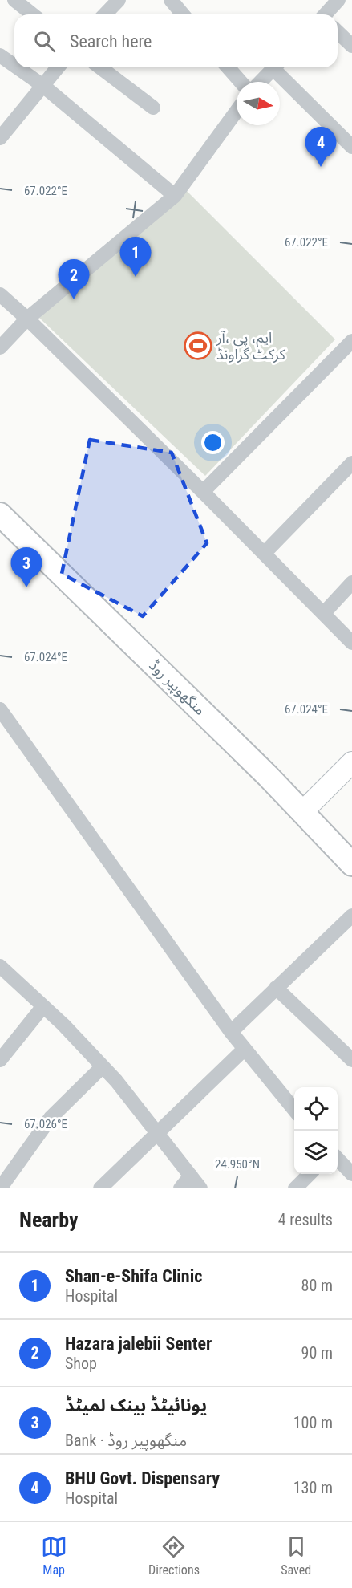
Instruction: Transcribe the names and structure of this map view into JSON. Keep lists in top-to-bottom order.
{
  "streets": {
    "main road": ["منگھوپیر روڈ"]
  },
  "places": {
    "sports": ["ایم، پی ،آر کرکٹ گراونڈ"]
  },
  "north": "right",
  "page": {
    "search": "Search here",
    "pins": [
      "4",
      "1",
      "2",
      "3"
    ],
    "heading": ["Nearby", "4 results"],
    "list": [
      {
        "mark": "1",
        "name": "Shan-e-Shifa Clinic",
        "note": "Hospital",
        "value": "80 m"
      },
      {
        "mark": "2",
        "name": "Hazara jalebii Senter",
        "note": "Shop",
        "value": "90 m"
      },
      {
        "mark": "3",
        "name": "یونائیٹڈ بینک لمیٹڈ",
        "note": "Bank · منگھوپیر روڈ",
        "value": "100 m"
      },
      {
        "mark": "4",
        "name": "BHU Govt. Dispensary",
        "note": "Hospital",
        "value": "130 m"
      }
    ],
    "nav": ["Map", "Directions", "Saved"]
  },
  "coordinates": [
    "67.022°E",
    "67.024°E",
    "67.026°E",
    "24.950°N"
  ]
}
